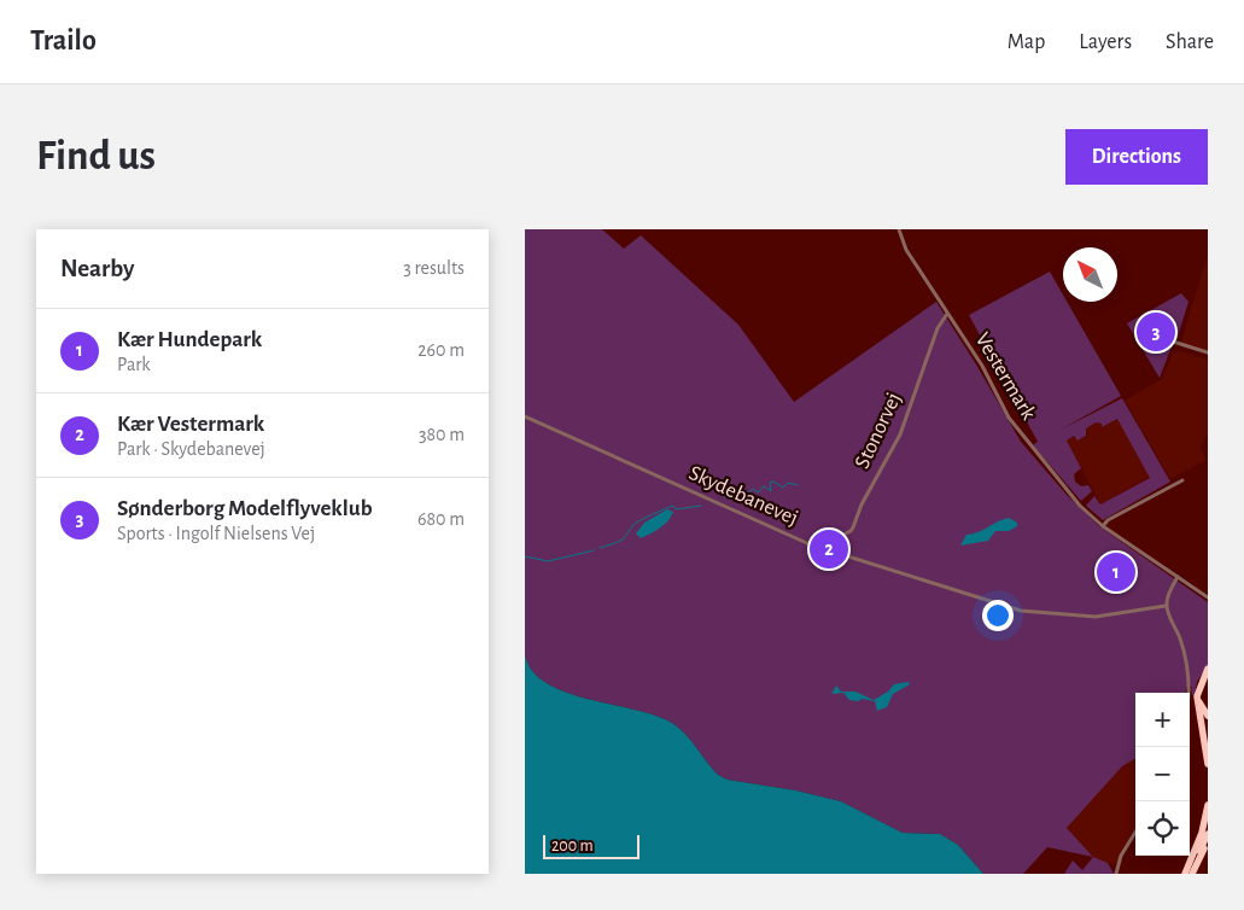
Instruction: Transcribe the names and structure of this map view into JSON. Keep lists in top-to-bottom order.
{
  "streets": {
    "street": ["Vestermark", "Stonorvej", "Skydebanevej"]
  },
  "crossings": [
    ["Vestermark", "Stonorvej"],
    ["Stonorvej", "Skydebanevej"]
  ],
  "scale_bar": "200 m",
  "north": "top left",
  "page": {
    "header": "Trailo",
    "nav": ["Map", "Layers", "Share"],
    "buttons": "Directions",
    "title": "Find us",
    "heading": ["Nearby", "3 results"],
    "list": [
      {
        "mark": "1",
        "name": "Kær Hundepark",
        "note": "Park",
        "value": "260 m"
      },
      {
        "mark": "2",
        "name": "Kær Vestermark",
        "note": "Park · Skydebanevej",
        "value": "380 m"
      },
      {
        "mark": "3",
        "name": "Sønderborg Modelflyveklub",
        "note": "Sports · Ingolf Nielsens Vej",
        "value": "680 m"
      }
    ],
    "pins": ["3", "2", "1"],
    "map_buttons": ["+", "−"],
    "scale": "200 m"
  }
}
